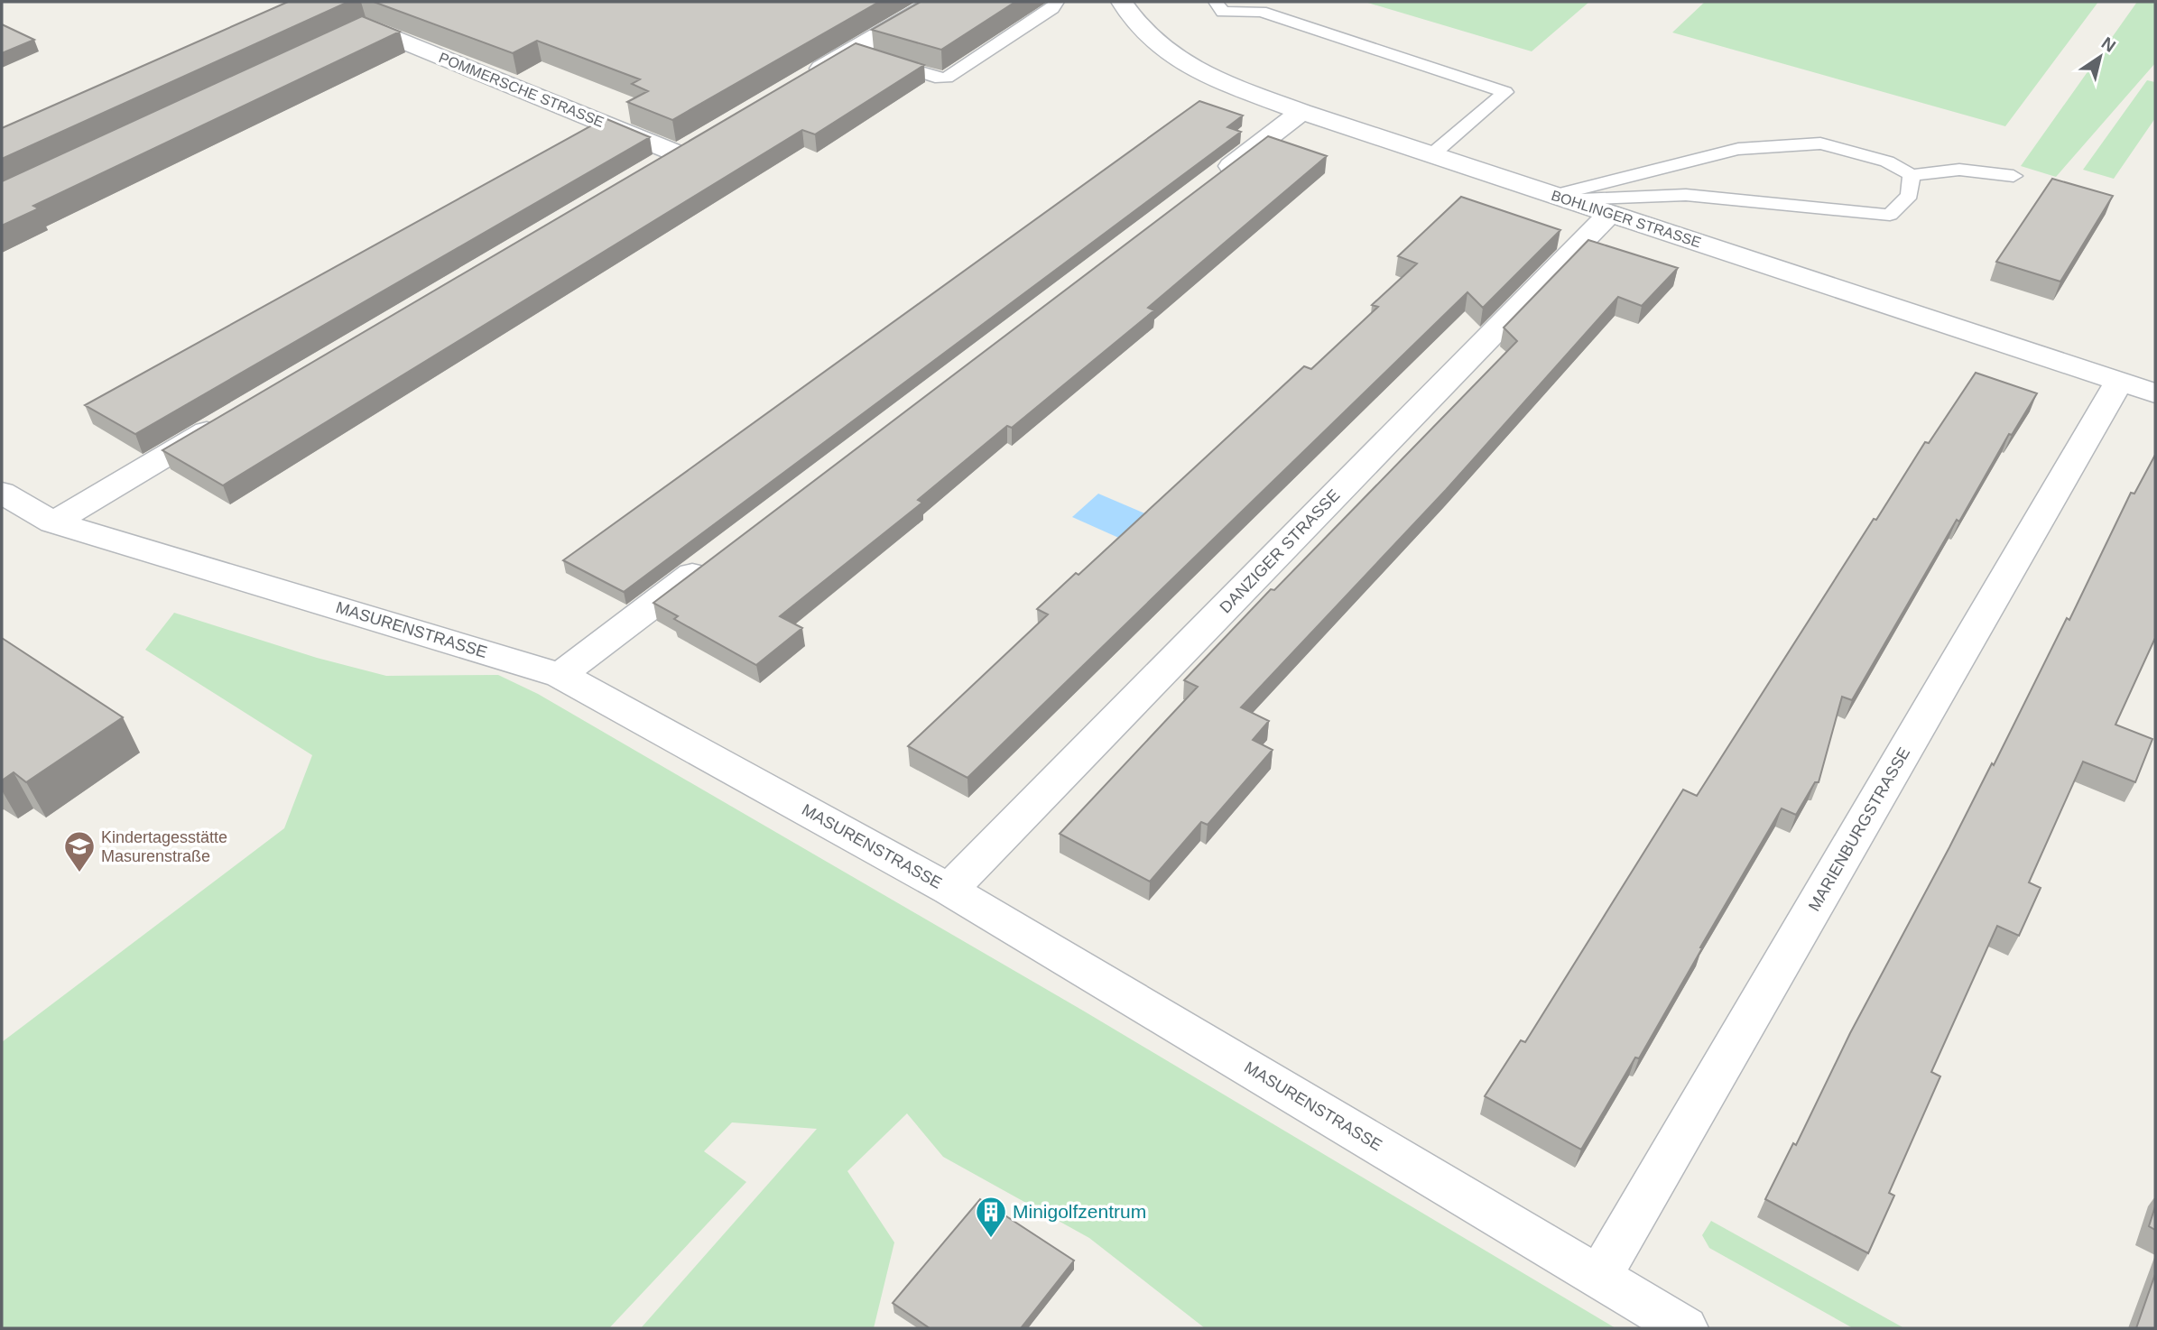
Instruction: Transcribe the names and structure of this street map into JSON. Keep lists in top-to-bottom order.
{
  "streets": {
    "street": [
      "POMMERSCHE STRASSE",
      "BOHLINGER STRASSE",
      "DANZIGER STRASSE",
      "MASURENSTRASSE",
      "MARIENBURGSTRASSE"
    ]
  },
  "crossings": [
    ["BOHLINGER STRASSE", "DANZIGER STRASSE"],
    ["BOHLINGER STRASSE", "MARIENBURGSTRASSE"],
    ["DANZIGER STRASSE", "MASURENSTRASSE"],
    ["MASURENSTRASSE", "MARIENBURGSTRASSE"]
  ],
  "places": {
    "school or university": ["Kindertagesstätte Masurenstraße"],
    "building": ["Minigolfzentrum"]
  },
  "north": "top right"
}
